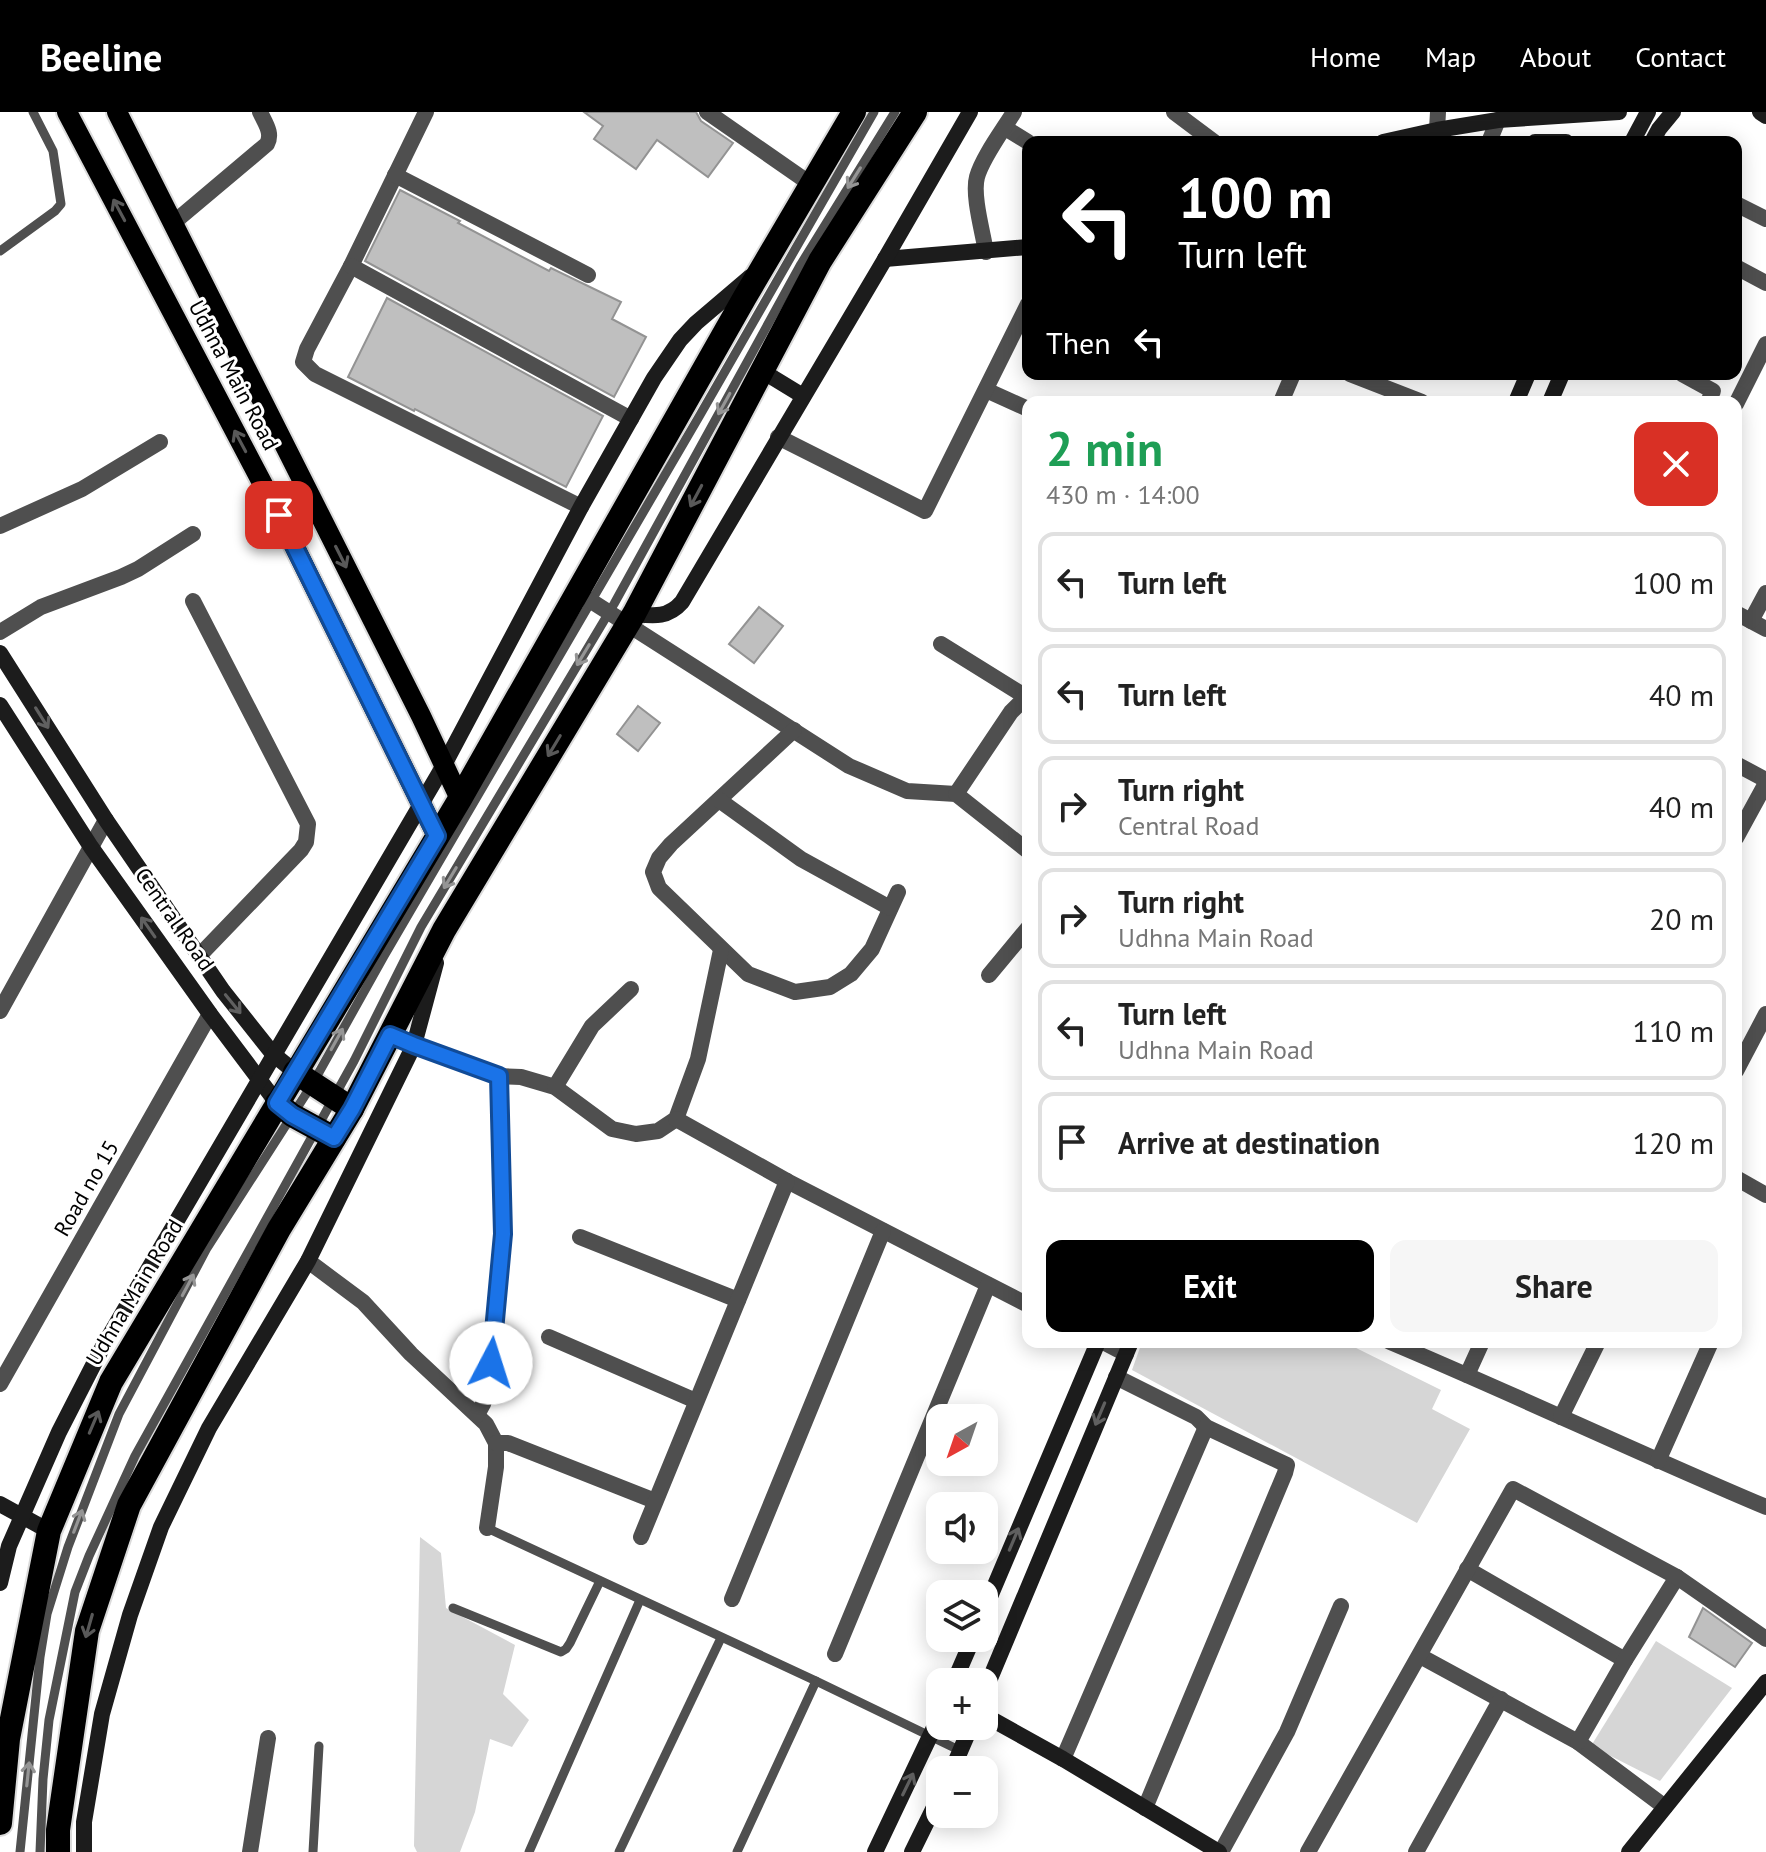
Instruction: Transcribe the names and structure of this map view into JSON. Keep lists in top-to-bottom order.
{
  "streets": {
    "highway": ["Udhna Main Road", "Central Road"],
    "street": ["Road no 15"]
  },
  "crossings": [
    ["Udhna Main Road", "Central Road"],
    ["Central Road", "Road no 15"]
  ],
  "north": "bottom left",
  "page": {
    "header": "Beeline",
    "nav": [
      "Home",
      "Map",
      "About",
      "Contact"
    ],
    "turn": ["100 m", "Turn left"],
    "then": "Then",
    "heading": ["2 min", "430 m · 14:00"],
    "list": [
      {
        "name": "Turn left",
        "value": "100 m"
      },
      {
        "name": "Turn left",
        "value": "40 m"
      },
      {
        "name": "Turn right",
        "note": "Central Road",
        "value": "40 m"
      },
      {
        "name": "Turn right",
        "note": "Udhna Main Road",
        "value": "20 m"
      },
      {
        "name": "Turn left",
        "note": "Udhna Main Road",
        "value": "110 m"
      },
      {
        "name": "Arrive at destination",
        "value": "120 m"
      }
    ],
    "buttons": ["Exit", "Share"],
    "map_buttons": ["+", "−"]
  }
}
